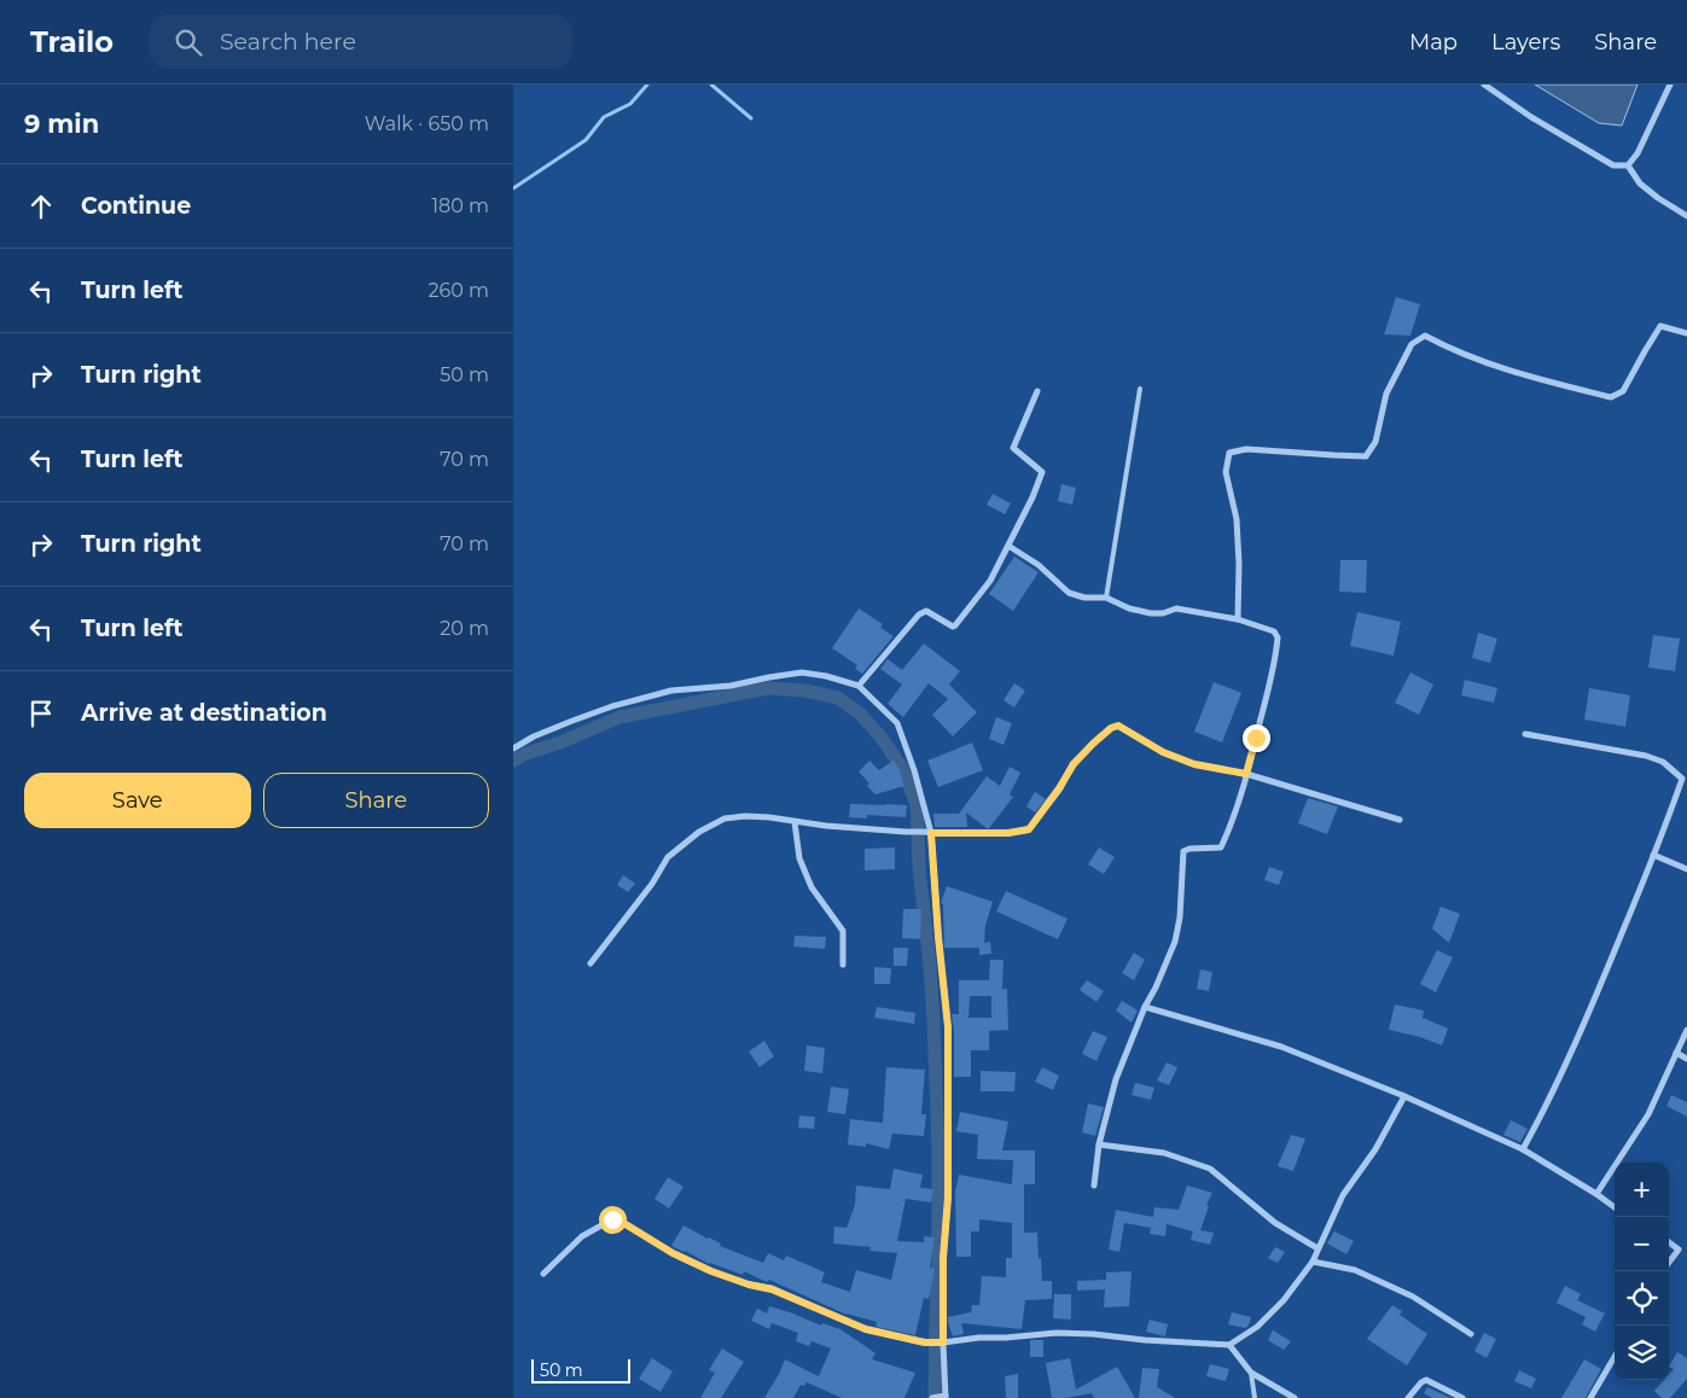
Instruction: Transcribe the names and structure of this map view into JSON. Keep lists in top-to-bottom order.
{
  "scale_bar": "50 m",
  "page": {
    "header": "Trailo",
    "search": "Search here",
    "nav": ["Map", "Layers", "Share"],
    "heading": ["9 min", "Walk · 650 m"],
    "list": [
      ["Continue", "180 m"],
      ["Turn left", "260 m"],
      ["Turn right", "50 m"],
      ["Turn left", "70 m"],
      ["Turn right", "70 m"],
      ["Turn left", "20 m"],
      "Arrive at destination"
    ],
    "buttons": ["Save", "Share"],
    "map_buttons": ["+", "−"],
    "scale": "50 m"
  }
}
